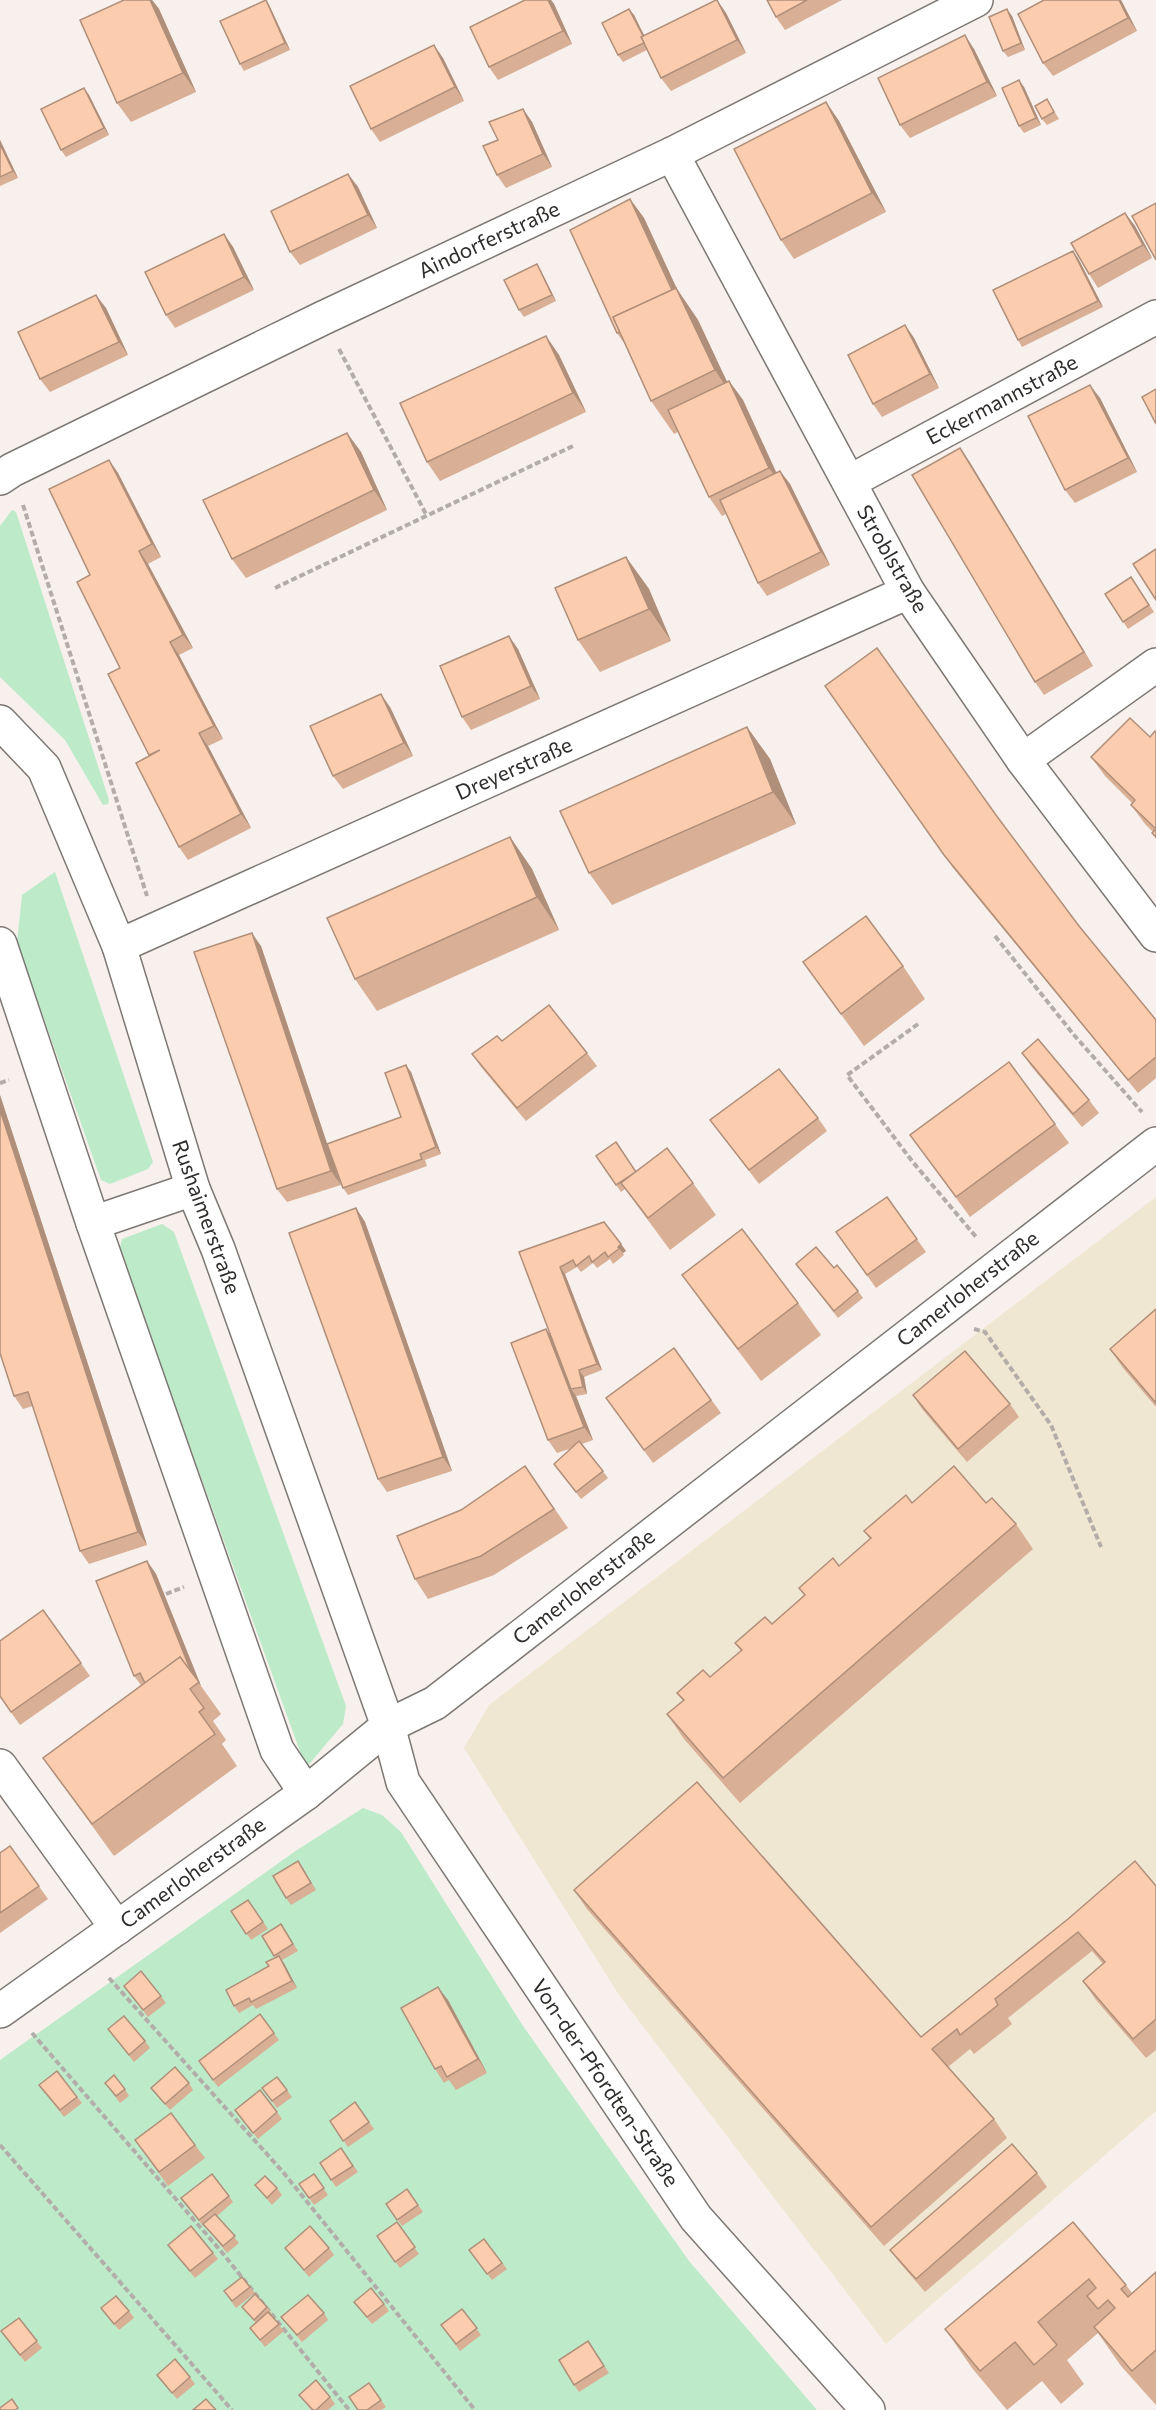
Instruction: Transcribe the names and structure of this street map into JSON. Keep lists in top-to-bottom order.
{
  "streets": {
    "street": [
      "Aindorferstraße",
      "Eckermannstraße",
      "Stroblstraße",
      "Dreyerstraße",
      "Rushaimerstraße",
      "Camerloherstraße",
      "Von-der-Pfordten-Straße"
    ]
  },
  "crossings": [
    ["Aindorferstraße", "Stroblstraße"],
    ["Eckermannstraße", "Stroblstraße"],
    ["Stroblstraße", "Dreyerstraße"],
    ["Dreyerstraße", "Rushaimerstraße"],
    ["Rushaimerstraße", "Camerloherstraße"],
    ["Rushaimerstraße", "Von-der-Pfordten-Straße"],
    ["Camerloherstraße", "Von-der-Pfordten-Straße"]
  ]
}
